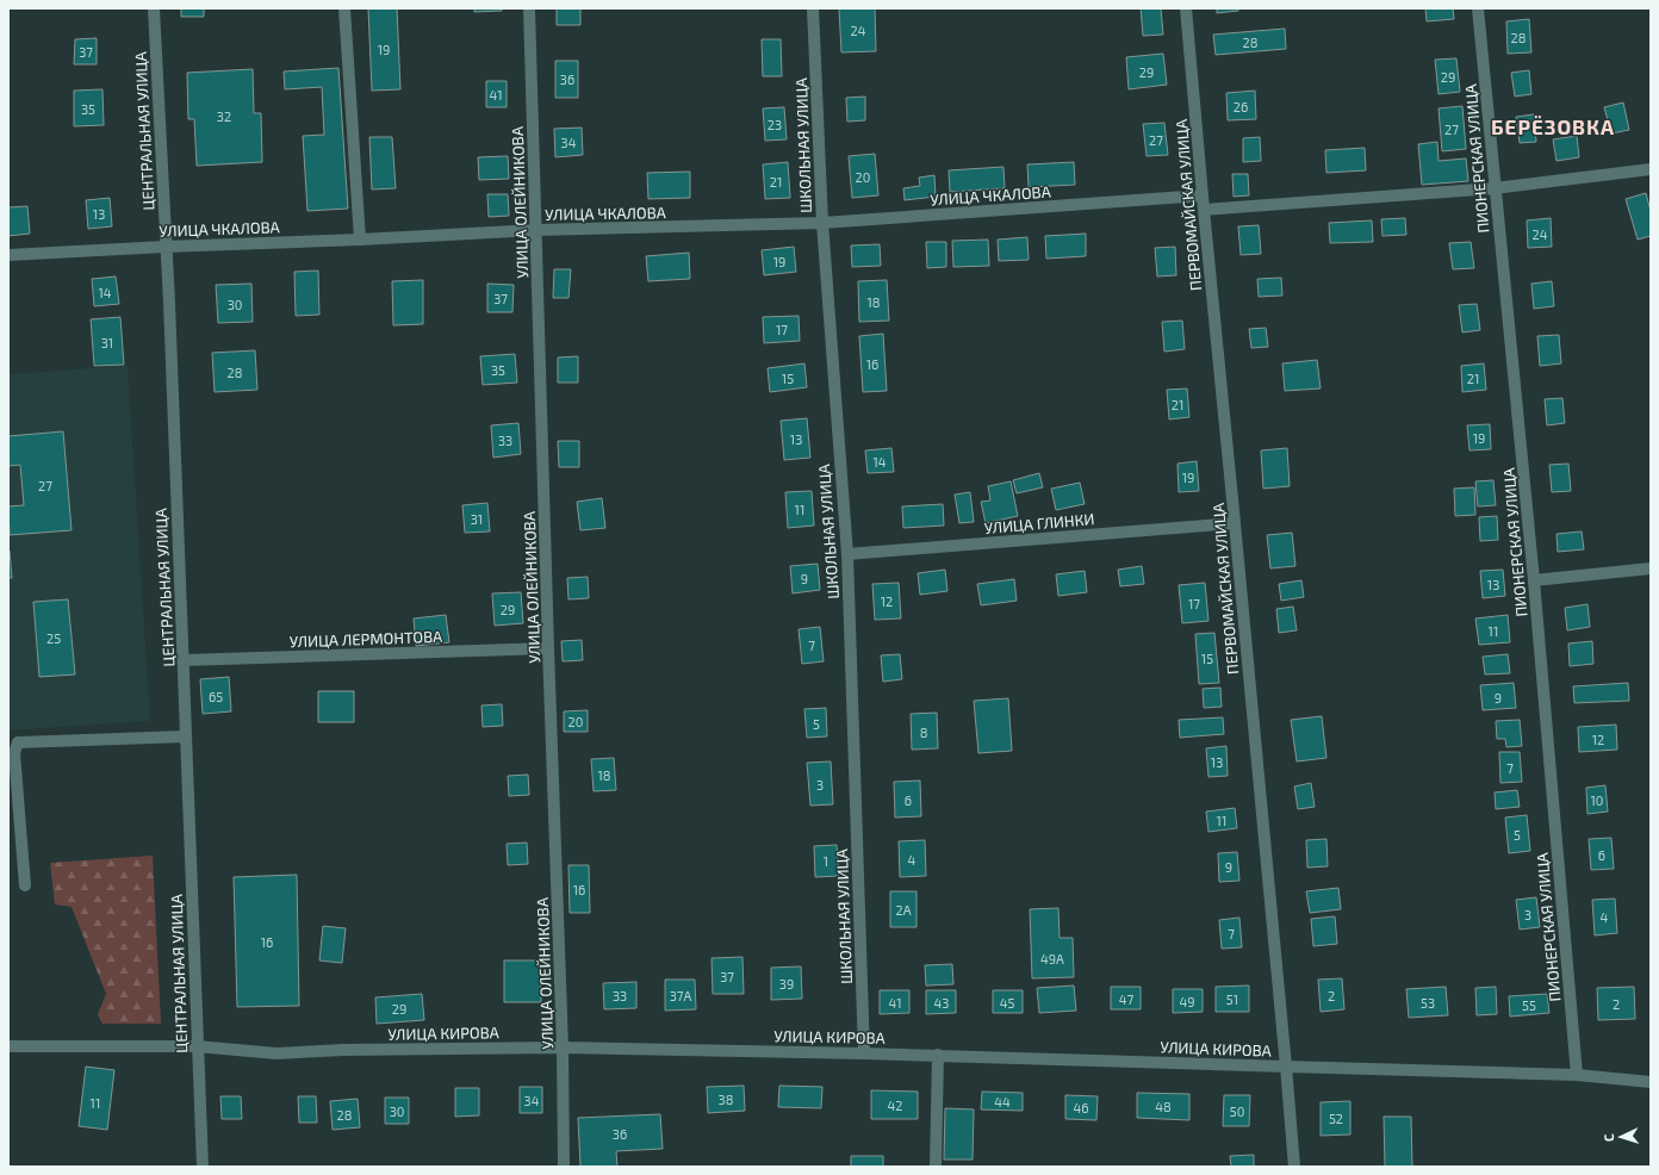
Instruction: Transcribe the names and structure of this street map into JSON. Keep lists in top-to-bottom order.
{
  "streets": {
    "street": [
      "ЦЕНТРАЛЬНАЯ УЛИЦА",
      "ШКОЛЬНАЯ УЛИЦА",
      "ПИОНЕРСКАЯ УЛИЦА",
      "УЛИЦА ЧКАЛОВА",
      "УЛИЦА ОЛЕЙНИКОВА",
      "ПЕРВОМАЙСКАЯ УЛИЦА",
      "УЛИЦА ГЛИНКИ",
      "УЛИЦА ЛЕРМОНТОВА",
      "УЛИЦА КИРОВА"
    ]
  },
  "crossings": [
    ["ЦЕНТРАЛЬНАЯ УЛИЦА", "УЛИЦА ЧКАЛОВА"],
    ["ЦЕНТРАЛЬНАЯ УЛИЦА", "УЛИЦА ЛЕРМОНТОВА"],
    ["ЦЕНТРАЛЬНАЯ УЛИЦА", "УЛИЦА КИРОВА"],
    ["ШКОЛЬНАЯ УЛИЦА", "УЛИЦА ЧКАЛОВА"],
    ["ШКОЛЬНАЯ УЛИЦА", "УЛИЦА ГЛИНКИ"],
    ["ШКОЛЬНАЯ УЛИЦА", "УЛИЦА КИРОВА"],
    ["ПИОНЕРСКАЯ УЛИЦА", "УЛИЦА КИРОВА"],
    ["УЛИЦА ЧКАЛОВА", "УЛИЦА ОЛЕЙНИКОВА"],
    ["УЛИЦА ЧКАЛОВА", "ПЕРВОМАЙСКАЯ УЛИЦА"],
    ["УЛИЦА ОЛЕЙНИКОВА", "УЛИЦА ЛЕРМОНТОВА"],
    ["УЛИЦА ОЛЕЙНИКОВА", "УЛИЦА КИРОВА"],
    ["ПЕРВОМАЙСКАЯ УЛИЦА", "УЛИЦА ГЛИНКИ"],
    ["ПЕРВОМАЙСКАЯ УЛИЦА", "УЛИЦА КИРОВА"]
  ],
  "districts": ["БЕРЁЗОВКА"],
  "house_numbers": [
    "24",
    "28",
    "28",
    "19",
    "37",
    "29",
    "29",
    "36",
    "41",
    "26",
    "35",
    "32",
    "23",
    "27",
    "27",
    "34",
    "20",
    "21",
    "13",
    "24",
    "19",
    "14",
    "37",
    "18",
    "30",
    "17",
    "31",
    "16",
    "35",
    "28",
    "15",
    "21",
    "21",
    "19",
    "13",
    "33",
    "14",
    "19",
    "27",
    "11",
    "31",
    "9",
    "13",
    "12",
    "17",
    "29",
    "11",
    "25",
    "7",
    "15",
    "65",
    "9",
    "20",
    "5",
    "8",
    "12",
    "13",
    "7",
    "18",
    "3",
    "6",
    "10",
    "11",
    "5",
    "6",
    "4",
    "1",
    "9",
    "16",
    "2А",
    "3",
    "4",
    "7",
    "16",
    "49А",
    "37",
    "39",
    "33",
    "37А",
    "2",
    "47",
    "51",
    "49",
    "41",
    "43",
    "45",
    "53",
    "2",
    "55",
    "29",
    "38",
    "34",
    "44",
    "11",
    "42",
    "48",
    "46",
    "30",
    "50",
    "28",
    "52",
    "36"
  ],
  "north": "left"
}
